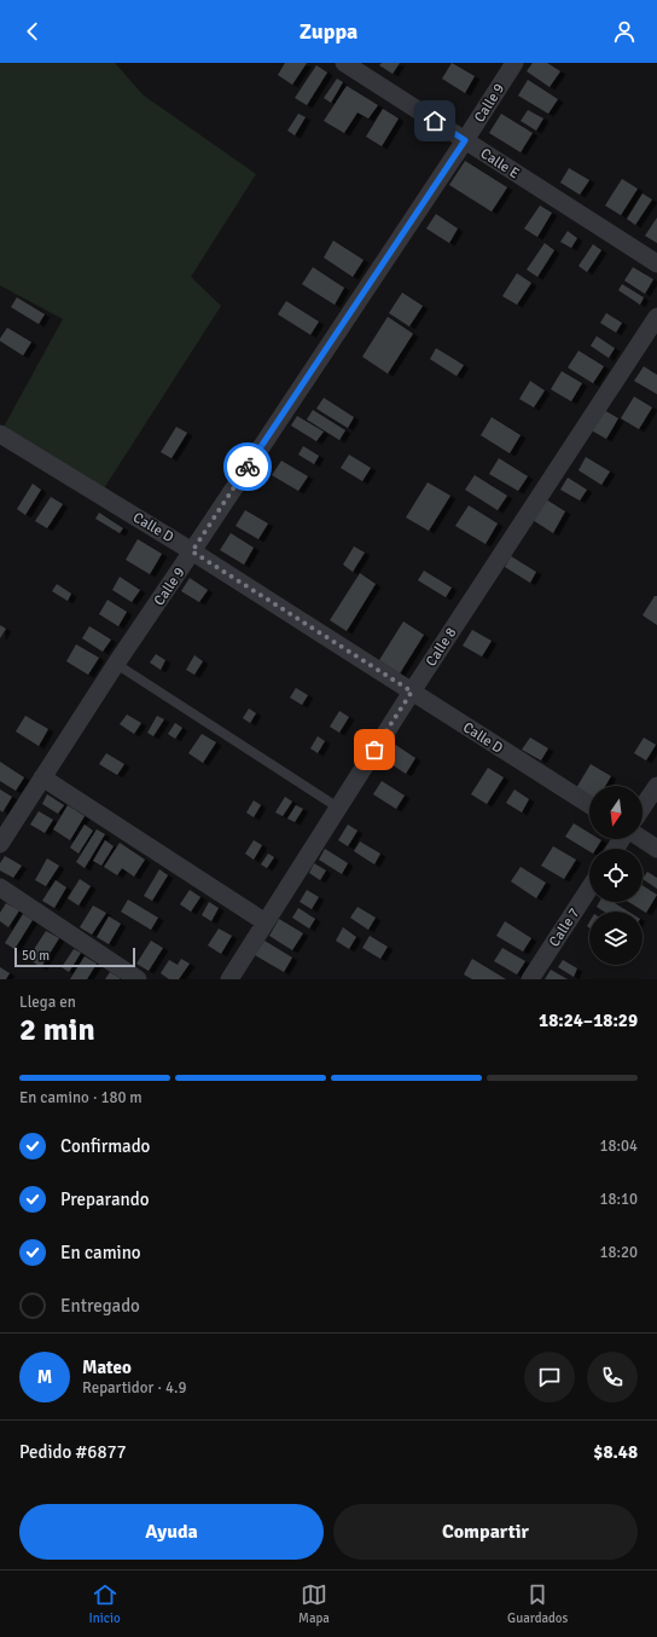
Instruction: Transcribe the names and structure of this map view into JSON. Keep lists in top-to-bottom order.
{
  "streets": {
    "street": [
      "Calle 9",
      "Calle E",
      "Calle D",
      "Calle 8",
      "Calle 7"
    ]
  },
  "crossings": [
    ["Calle 9", "Calle E"],
    ["Calle 9", "Calle D"],
    ["Calle D", "Calle 8"]
  ],
  "scale_bar": "50 m",
  "north": "bottom",
  "page": {
    "header": "Zuppa",
    "scale": "50 m",
    "heading": ["2 min", "Llega en", "18:24–18:29"],
    "panel": [
      "Mateo",
      "Repartidor · 4.9",
      "Pedido #6877",
      "$8.48"
    ],
    "bar": "En camino · 180 m",
    "list": [
      ["Confirmado", "18:04"],
      ["Preparando", "18:10"],
      ["En camino", "18:20"],
      "Entregado"
    ],
    "round": "M",
    "buttons": ["Ayuda", "Compartir"],
    "tabs": ["Inicio", "Mapa", "Guardados"]
  }
}
